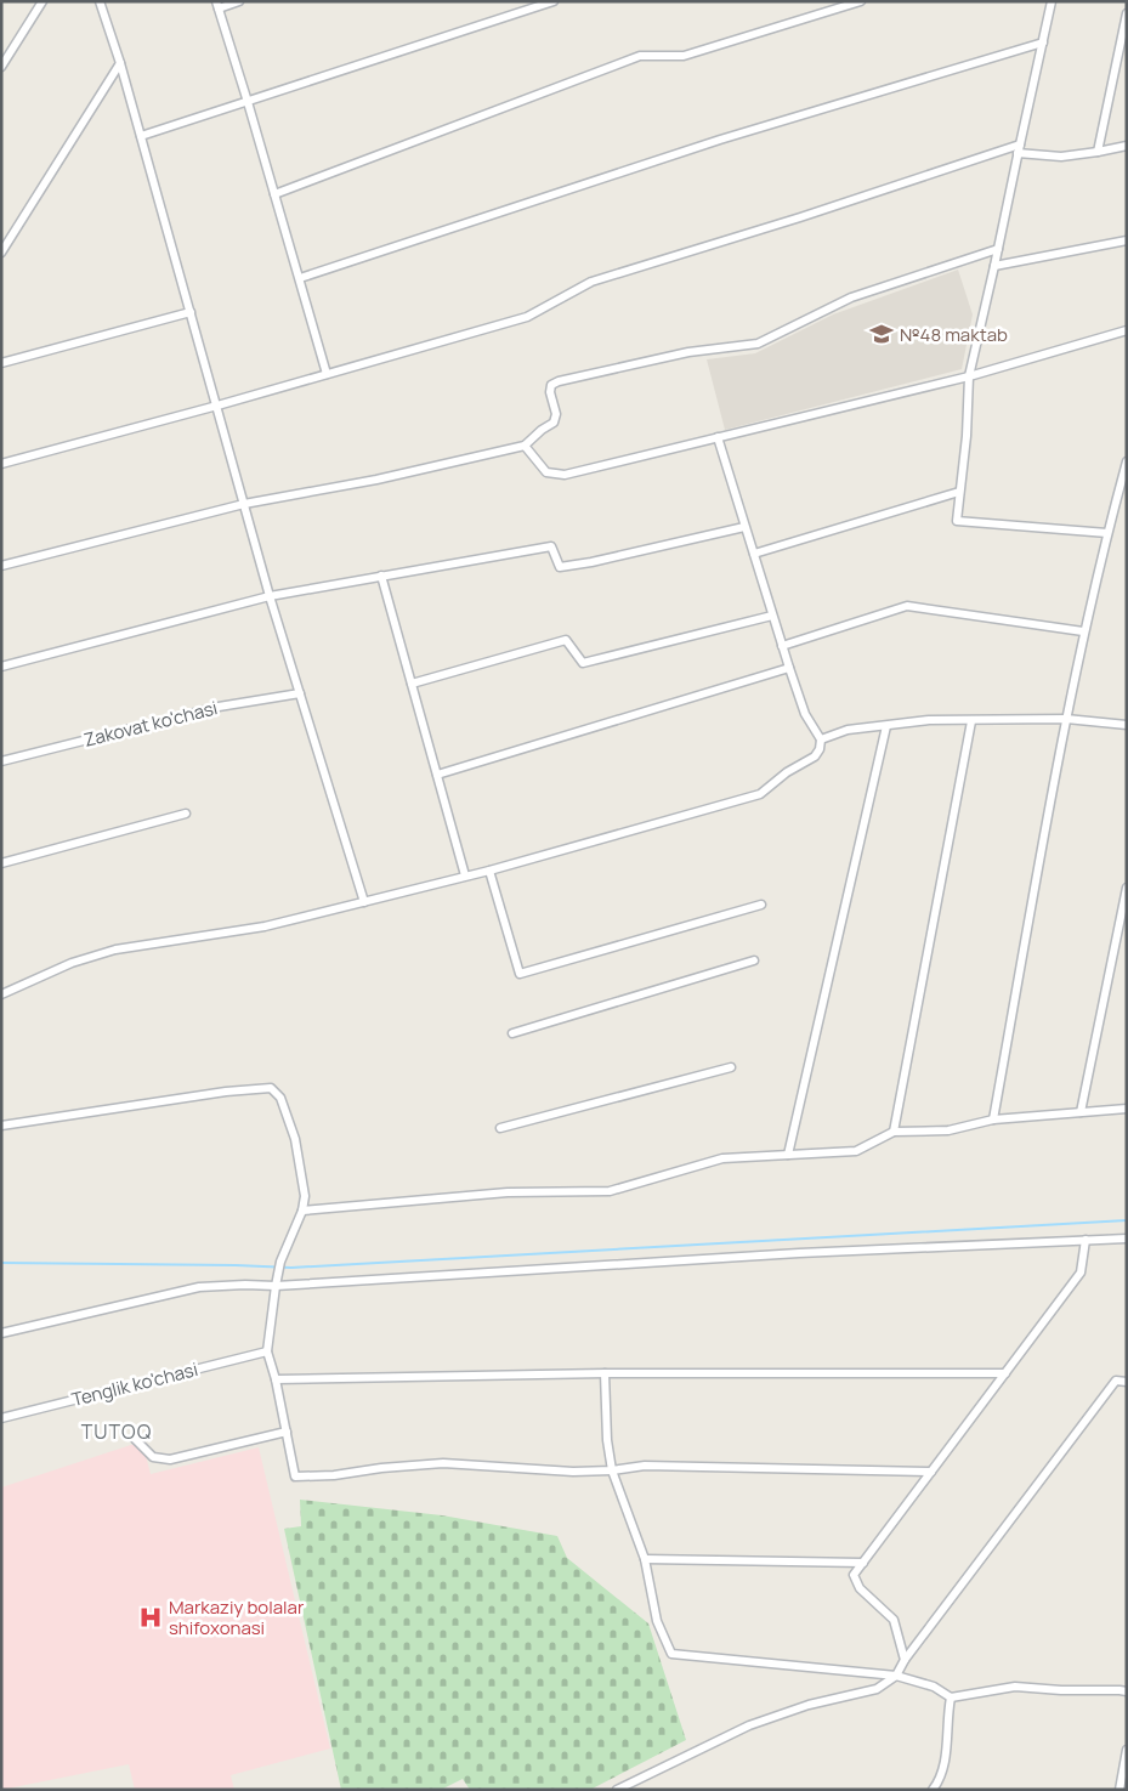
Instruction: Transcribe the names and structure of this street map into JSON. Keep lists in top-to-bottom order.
{
  "streets": {
    "street": ["Zakovat ko'chasi", "Tenglik ko'chasi"]
  },
  "districts": ["TUTOQ"],
  "places": {
    "school or university": ["№48 maktab"],
    "hospital": ["Markaziy bolalar shifoxonasi"]
  }
}
